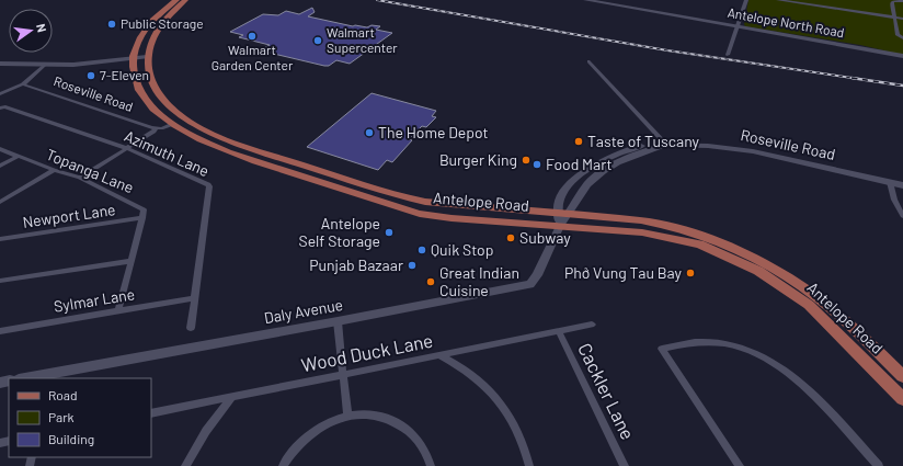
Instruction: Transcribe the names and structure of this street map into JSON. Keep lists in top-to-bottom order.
{
  "streets": {
    "main road": [
      "Antelope North Road",
      "Roseville Road",
      "Antelope Road",
      "Daly Avenue"
    ],
    "street": [
      "Azimuth Lane",
      "Topanga Lane",
      "Newport Lane",
      "Sylmar Lane",
      "Wood Duck Lane",
      "Cackler Lane"
    ]
  },
  "crossings": [
    ["Roseville Road", "Antelope Road"],
    ["Roseville Road", "Daly Avenue"],
    ["Azimuth Lane", "Sylmar Lane"],
    ["Topanga Lane", "Newport Lane"],
    ["Antelope Road", "Daly Avenue"],
    ["Wood Duck Lane", "Cackler Lane"]
  ],
  "places": [
    "Public Storage",
    "Walmart Garden Center",
    "Walmart Supercenter",
    "7-Eleven",
    "The Home Depot",
    "Taste of Tuscany",
    "Burger King",
    "Food Mart",
    "Antelope Self Storage",
    "Subway",
    "Quik Stop",
    "Punjab Bazaar",
    "Phở Vung Tau Bay",
    "Great Indian Cuisine"
  ],
  "legend": ["Road", "Park", "Building"],
  "north": "right"
}
